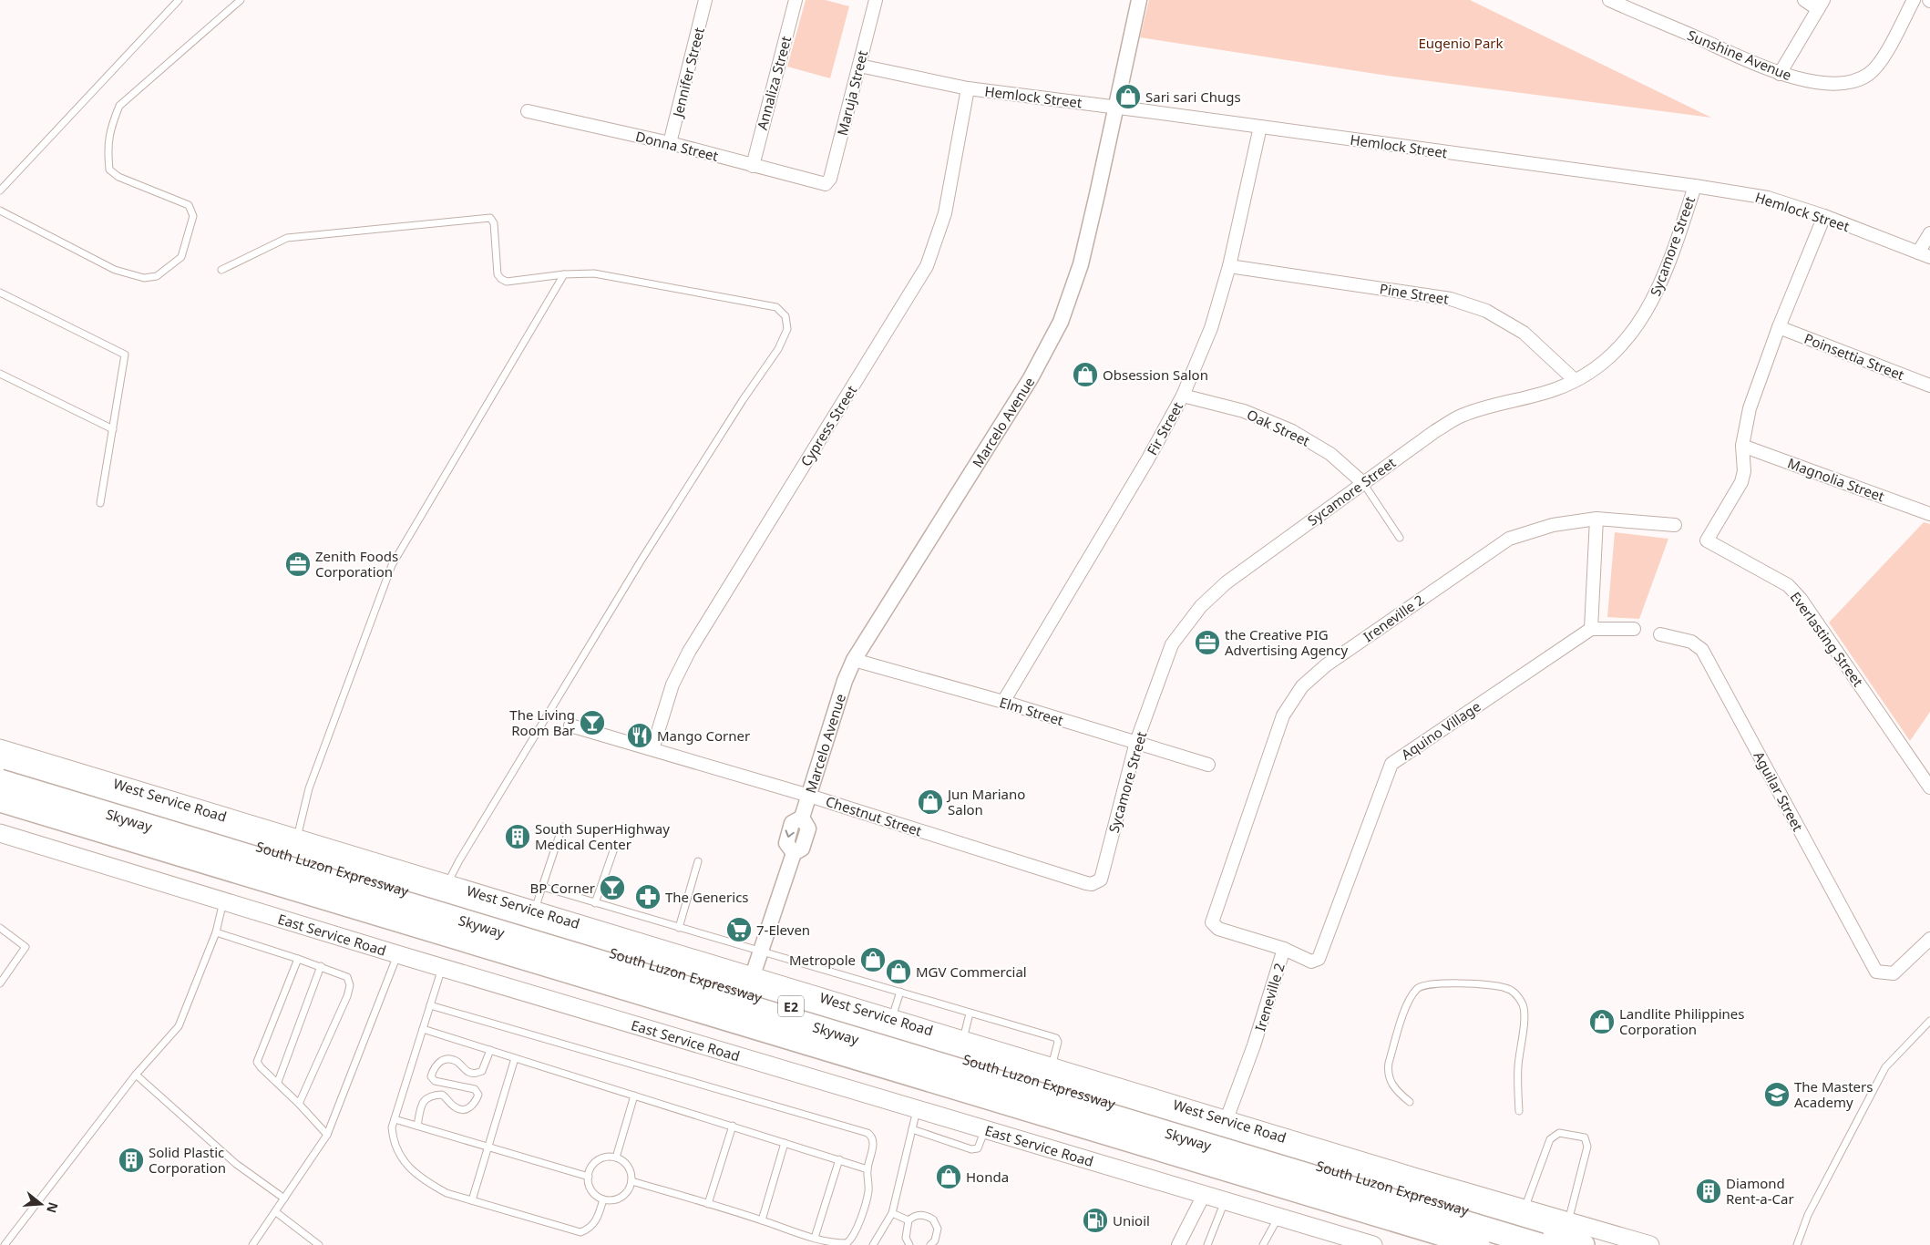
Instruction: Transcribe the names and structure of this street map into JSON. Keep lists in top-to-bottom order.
{
  "streets": {
    "highway": ["Skyway", "South Luzon Expressway", "E2"],
    "main road": ["West Service Road", "East Service Road"],
    "street": [
      "Sunshine Avenue",
      "Jennifer Street",
      "Annaliza Street",
      "Maruja Street",
      "Hemlock Street",
      "Donna Street",
      "Sycamore Street",
      "Pine Street",
      "Poinsettia Street",
      "Marcelo Avenue",
      "Cypress Street",
      "Oak Street",
      "Fir Street",
      "Magnolia Street",
      "Ireneville 2",
      "Everlasting Street",
      "Elm Street",
      "Aquino Village",
      "Aguilar Street",
      "Chestnut Street"
    ]
  },
  "crossings": [
    ["Jennifer Street", "Donna Street"],
    ["Annaliza Street", "Donna Street"],
    ["Maruja Street", "Hemlock Street"],
    ["Maruja Street", "Donna Street"],
    ["Hemlock Street", "Sycamore Street"],
    ["Hemlock Street", "Marcelo Avenue"],
    ["Hemlock Street", "Cypress Street"],
    ["Hemlock Street", "Fir Street"],
    ["Hemlock Street", "Everlasting Street"],
    ["Sycamore Street", "Pine Street"],
    ["Sycamore Street", "Oak Street"],
    ["Sycamore Street", "Elm Street"],
    ["Sycamore Street", "Chestnut Street"],
    ["Pine Street", "Fir Street"],
    ["Poinsettia Street", "Everlasting Street"],
    ["Marcelo Avenue", "Elm Street"],
    ["Marcelo Avenue", "West Service Road"],
    ["Marcelo Avenue", "Chestnut Street"],
    ["Marcelo Avenue", "South Luzon Expressway"],
    ["Cypress Street", "Chestnut Street"],
    ["Oak Street", "Fir Street"],
    ["Fir Street", "Elm Street"],
    ["Magnolia Street", "Everlasting Street"],
    ["Ireneville 2", "Aquino Village"],
    ["Ireneville 2", "West Service Road"],
    ["West Service Road", "South Luzon Expressway"]
  ],
  "parks": ["Eugenio Park"],
  "places": {
    "shop": [
      "Sari sari Chugs",
      "Obsession Salon",
      "Jun Mariano Salon",
      "Metropole",
      "MGV Commercial",
      "Landlite Philippines Corporation",
      "Honda"
    ],
    "office": ["Zenith Foods Corporation", "the Creative PIG Advertising Agency"],
    "bar": ["The Living Room Bar", "BP Corner"],
    "restaurant": ["Mango Corner"],
    "building": ["South SuperHighway Medical Center", "Solid Plastic Corporation", "Diamond Rent-a-Car"],
    "pharmacy": ["The Generics"],
    "supermarket": ["7-Eleven"],
    "school or university": ["The Masters Academy"],
    "fuel station": ["Unioil"]
  },
  "north": "right"
}
